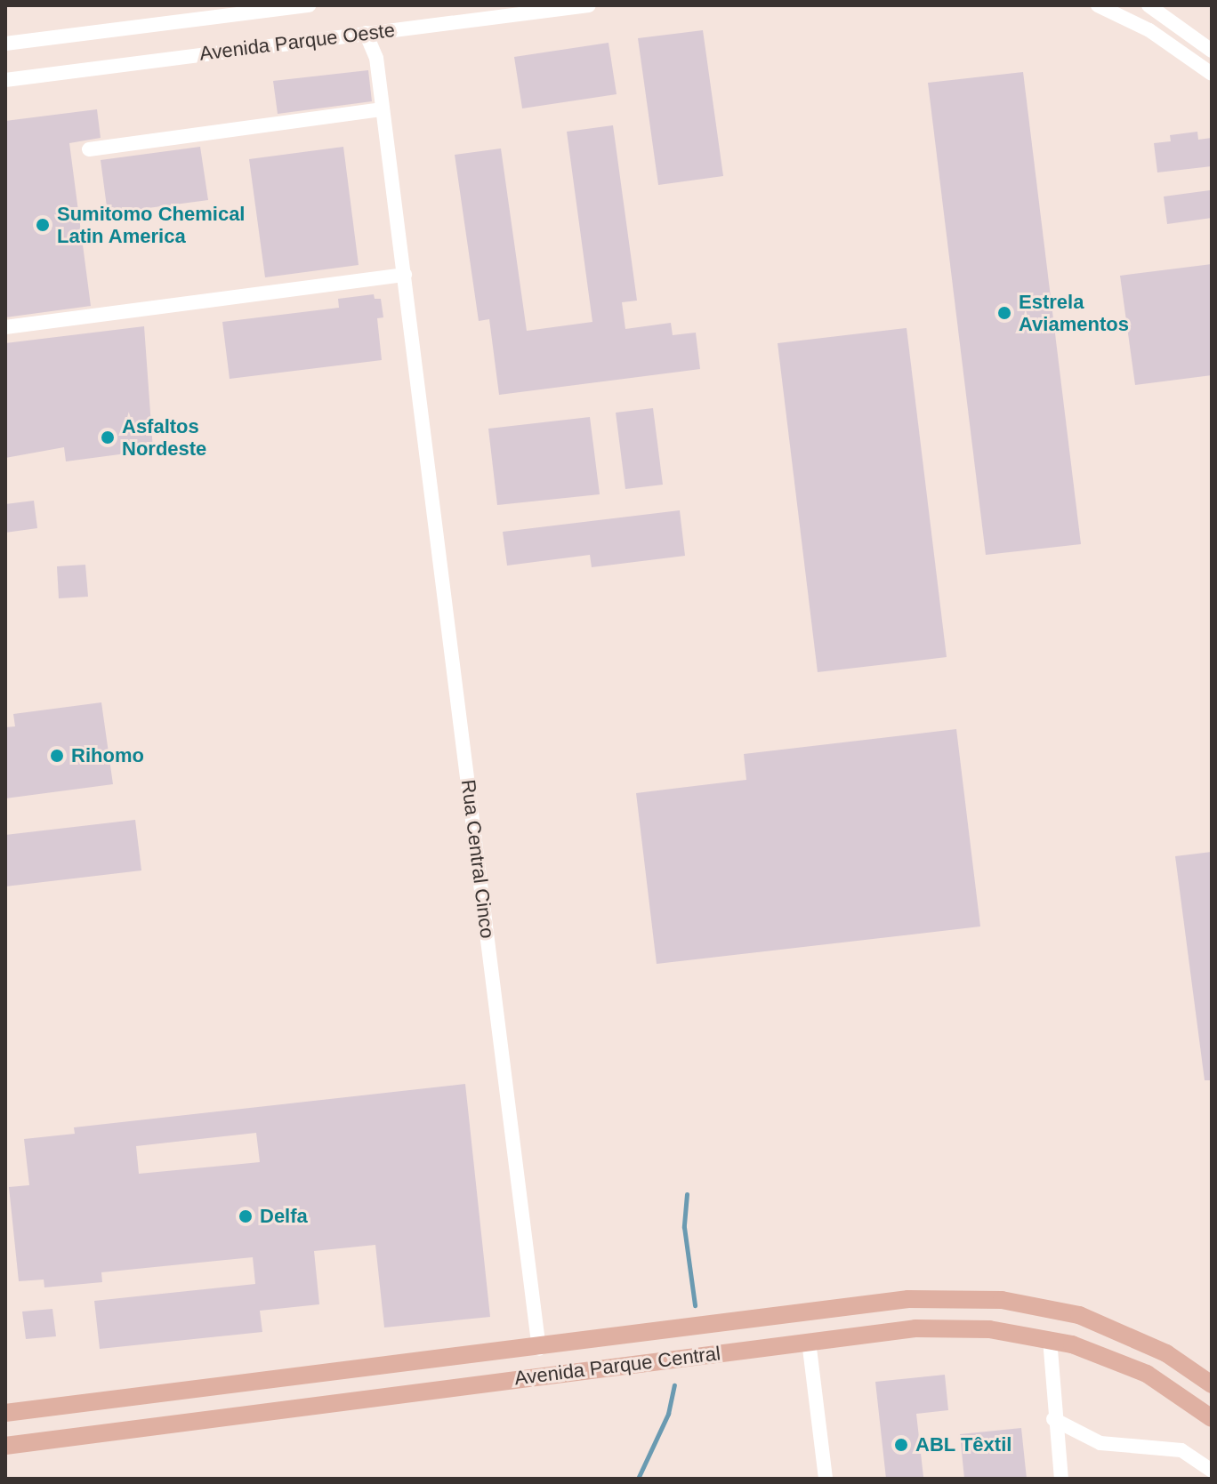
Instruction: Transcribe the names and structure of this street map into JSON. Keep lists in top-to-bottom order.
{
  "streets": {
    "main road": ["Avenida Parque Central"],
    "street": ["Avenida Parque Oeste", "Rua Central Cinco"]
  },
  "crossings": [
    ["Avenida Parque Oeste", "Rua Central Cinco"],
    ["Rua Central Cinco", "Avenida Parque Central"]
  ],
  "places": [
    "Sumitomo Chemical Latin America",
    "Estrela Aviamentos",
    "Asfaltos Nordeste",
    "Rihomo",
    "Delfa",
    "ABL Têxtil"
  ]
}
